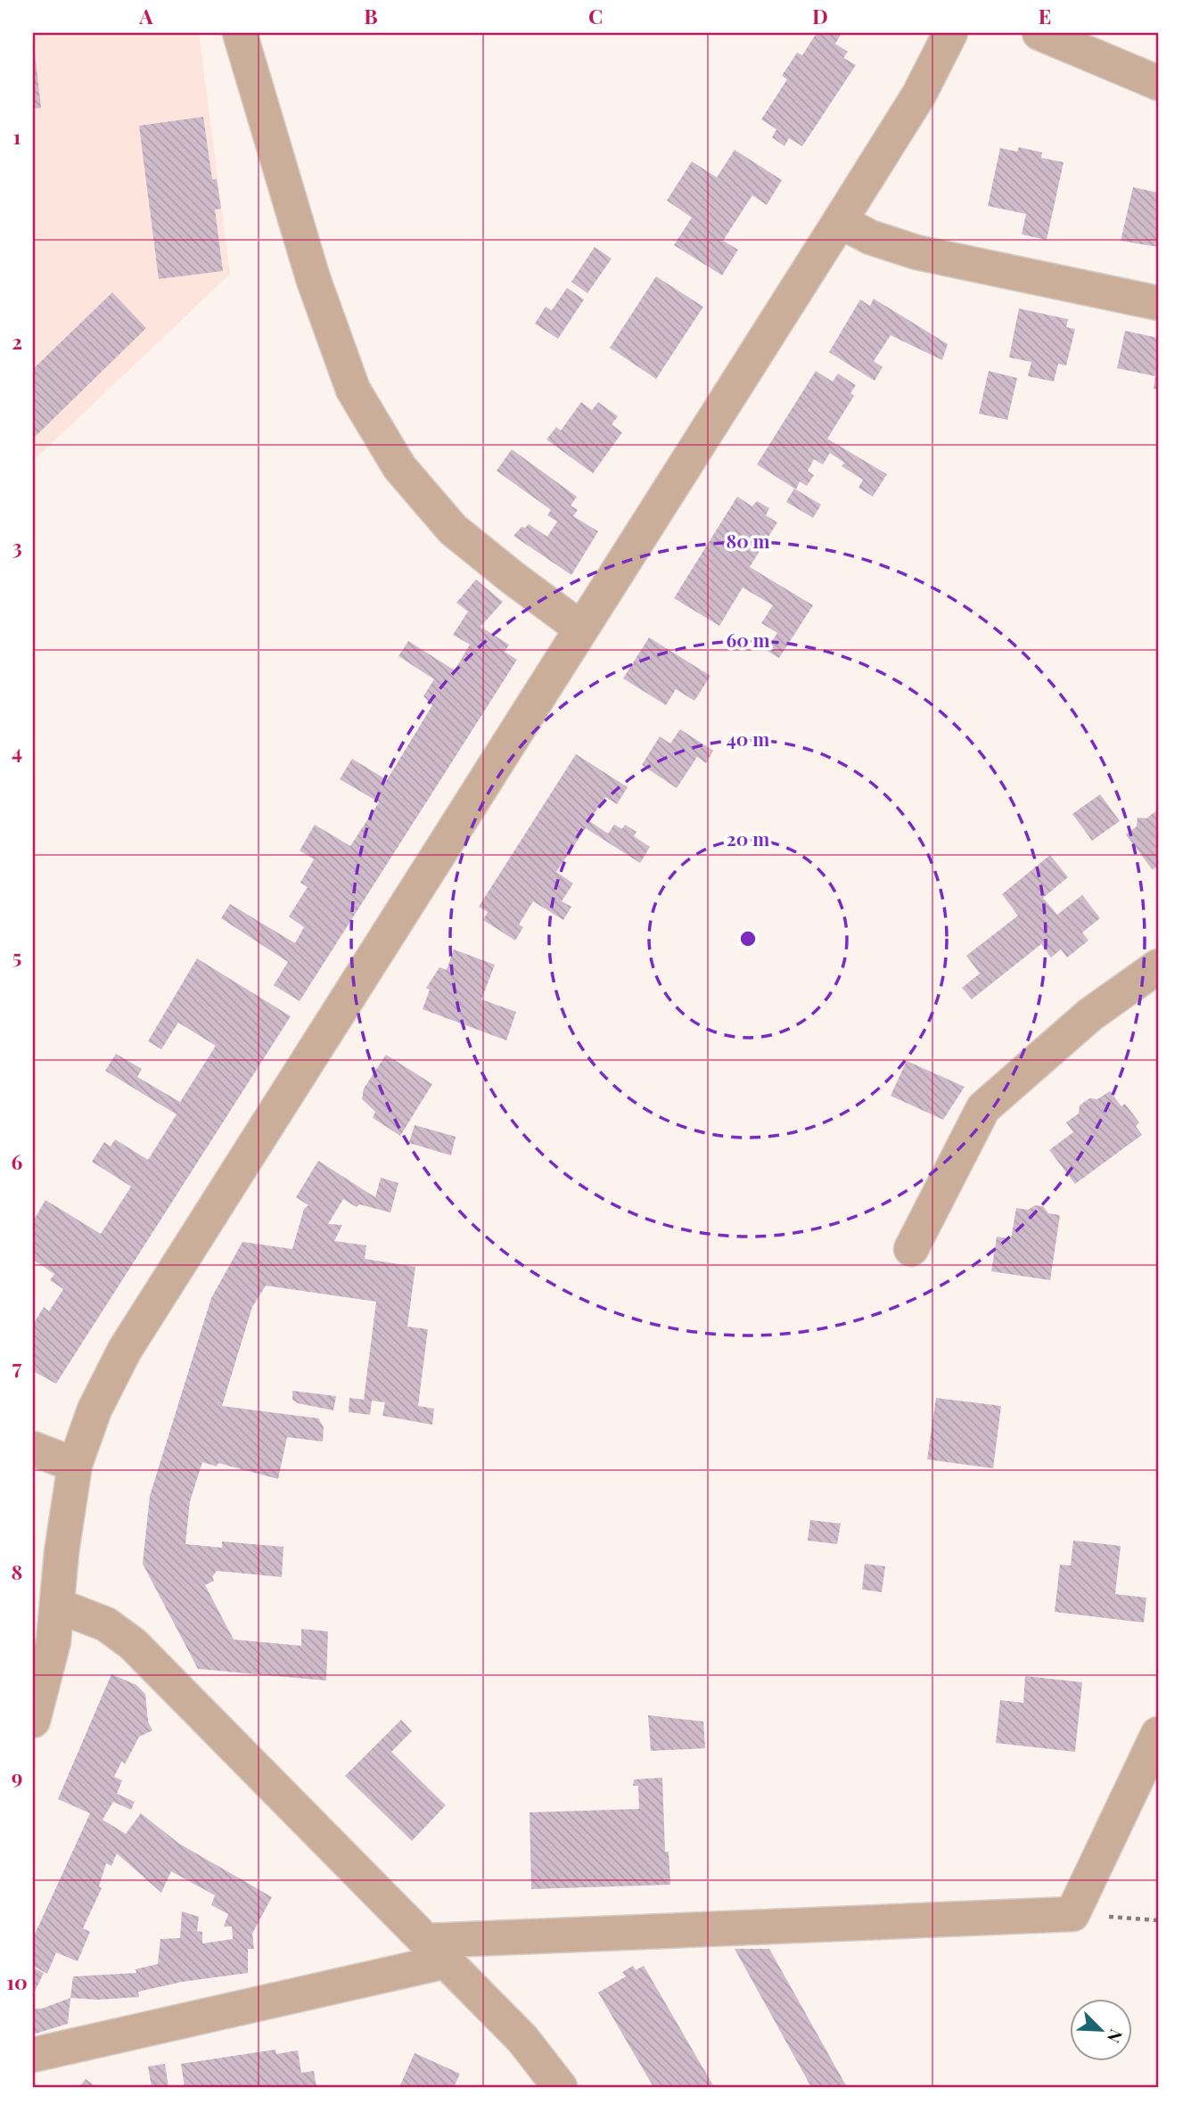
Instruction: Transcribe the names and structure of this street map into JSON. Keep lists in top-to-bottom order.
{
  "north": "bottom right",
  "grid": {
    "columns": [
      "A",
      "B",
      "C",
      "D",
      "E"
    ],
    "rows": [
      "1",
      "2",
      "3",
      "4",
      "5",
      "6",
      "7",
      "8",
      "9",
      "10"
    ]
  },
  "rings": [
    "80 m",
    "60 m",
    "40 m",
    "20 m"
  ]
}
